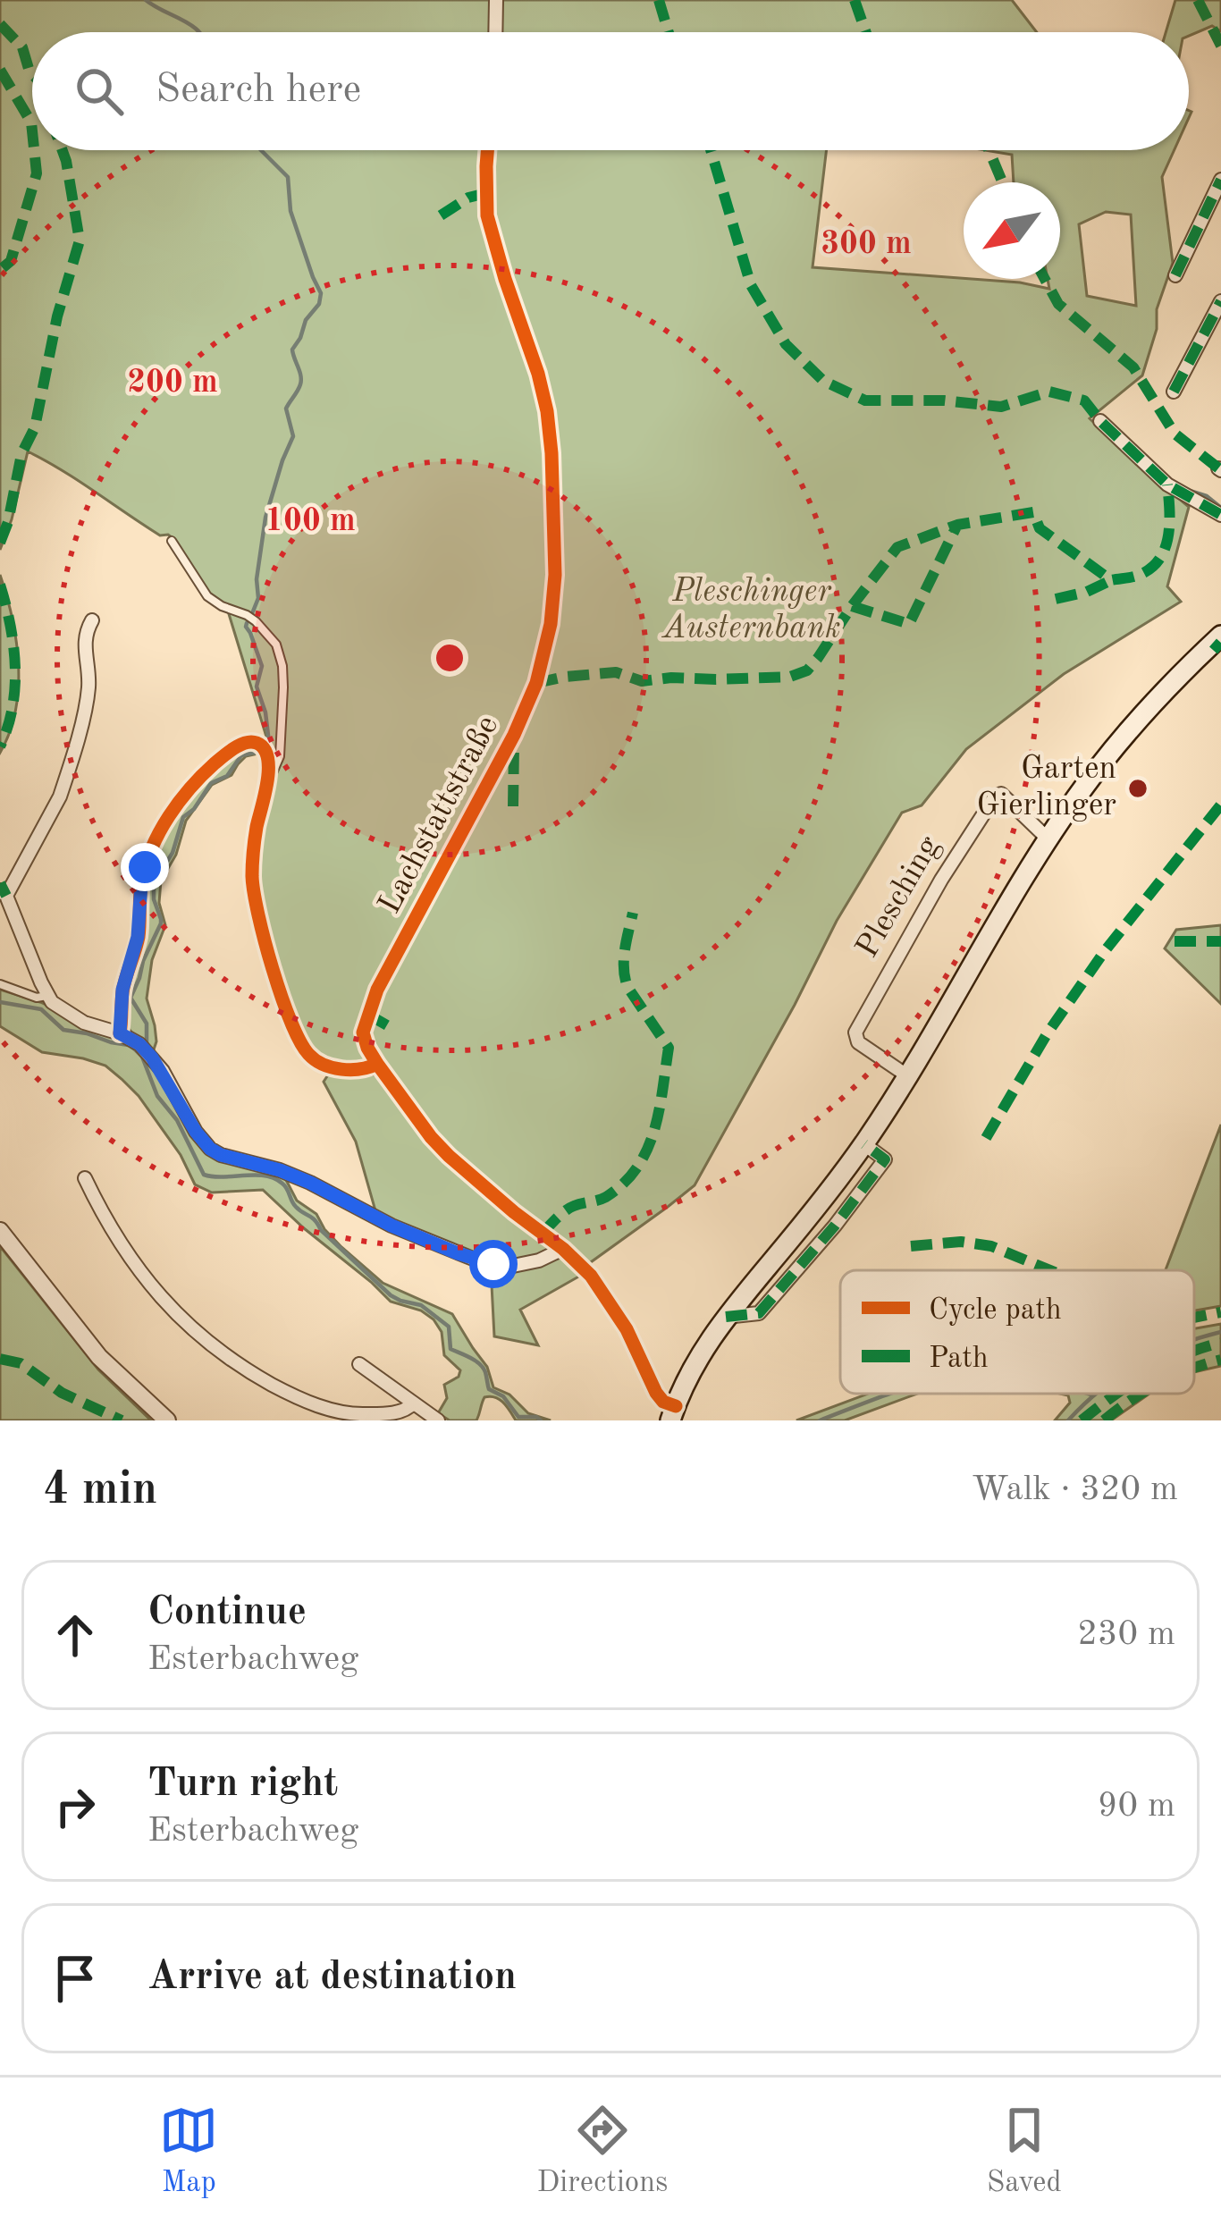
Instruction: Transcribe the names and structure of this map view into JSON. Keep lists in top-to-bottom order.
{
  "streets": {
    "street": ["Lachstattstraße", "Plesching"]
  },
  "parks": ["Pleschinger Austernbank"],
  "places": ["Garten Gierlinger"],
  "legend": ["Cycle path", "Path"],
  "north": "bottom left",
  "page": {
    "search": "Search here",
    "heading": ["4 min", "Walk · 320 m"],
    "list": [
      ["Continue", "Esterbachweg", "230 m"],
      ["Turn right", "Esterbachweg", "90 m"],
      "Arrive at destination"
    ],
    "nav": ["Map", "Directions", "Saved"]
  },
  "rings": ["300 m", "200 m", "100 m"]
}
